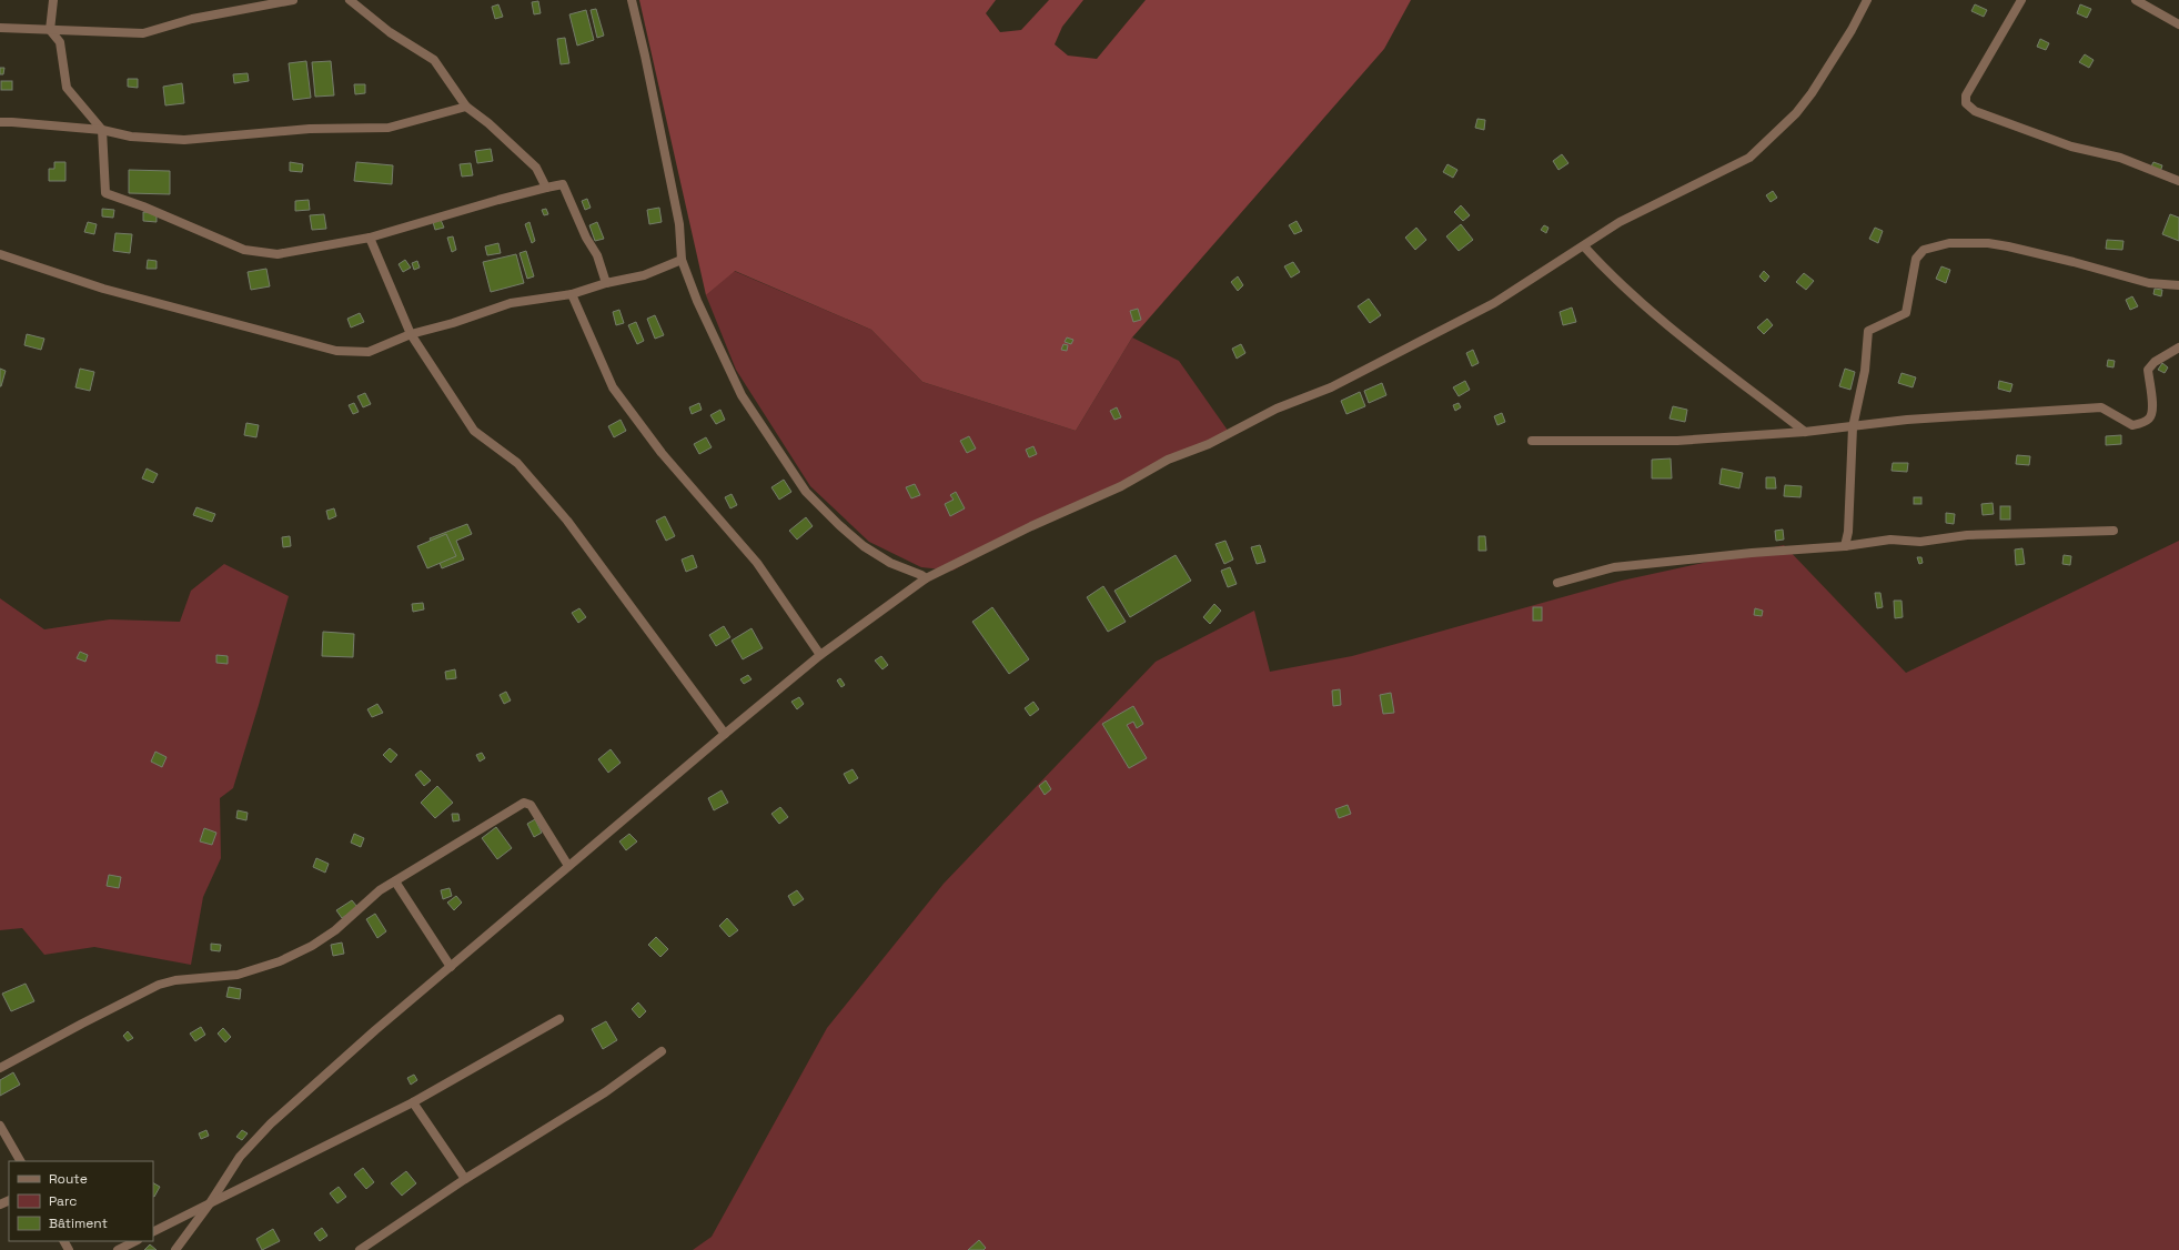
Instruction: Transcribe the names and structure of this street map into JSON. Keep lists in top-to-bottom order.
{
  "legend": ["Route", "Parc", "Bâtiment"]
}
